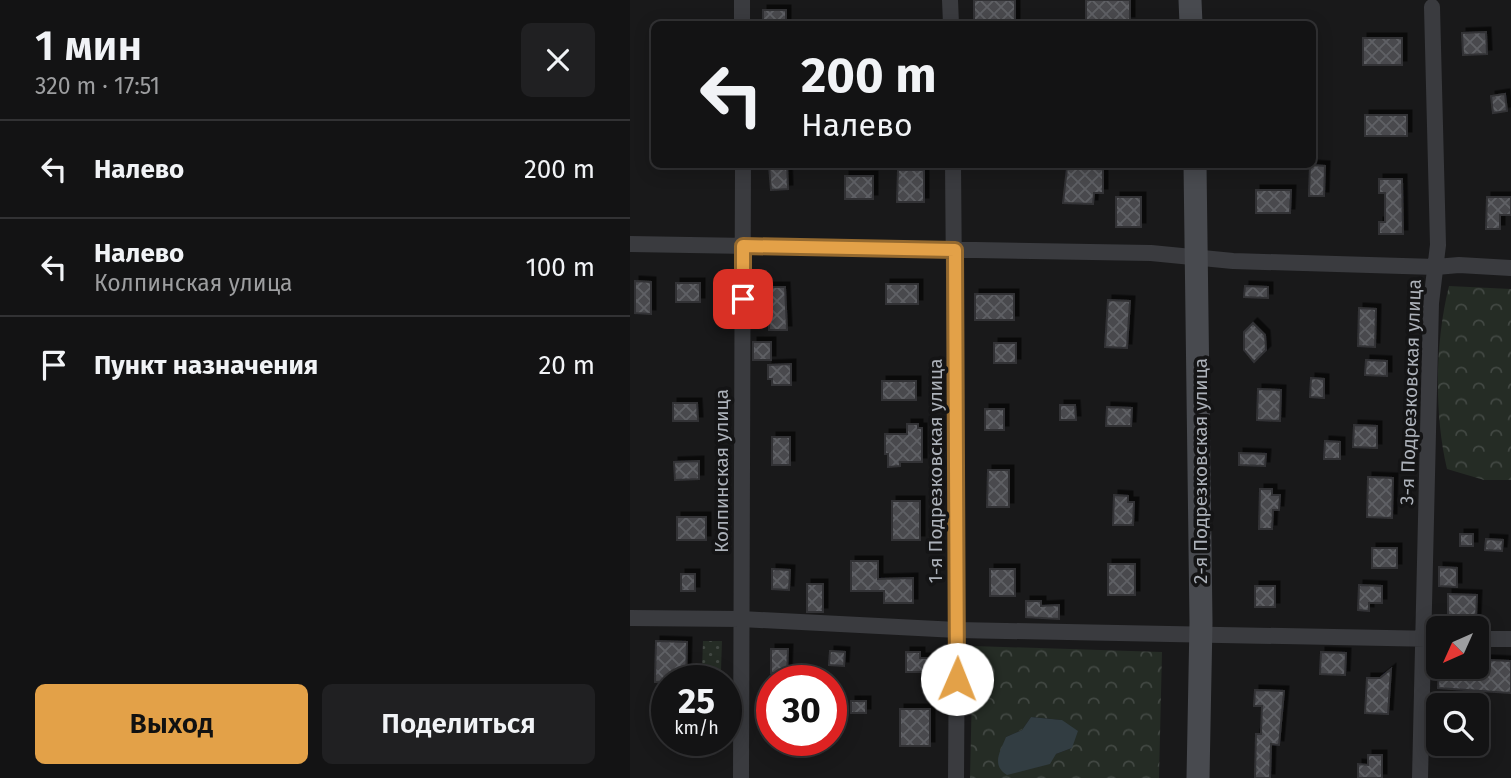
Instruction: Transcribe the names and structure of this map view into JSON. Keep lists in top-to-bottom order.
{
  "streets": {
    "street": [
      "3-я Подрезковская улица",
      "Колпинская улица",
      "1-я Подрезковская улица",
      "2-я Подрезковская улица"
    ]
  },
  "north": "bottom left",
  "page": {
    "heading": ["1 мин", "320 m · 17:51"],
    "turn": ["200 m", "Налево"],
    "list": [
      {
        "name": "Налево",
        "value": "200 m"
      },
      {
        "name": "Налево",
        "note": "Колпинская улица",
        "value": "100 m"
      },
      {
        "name": "Пункт назначения",
        "value": "20 m"
      }
    ],
    "speed": "25 km/h",
    "limit": "30",
    "buttons": ["Выход", "Поделиться"]
  }
}
